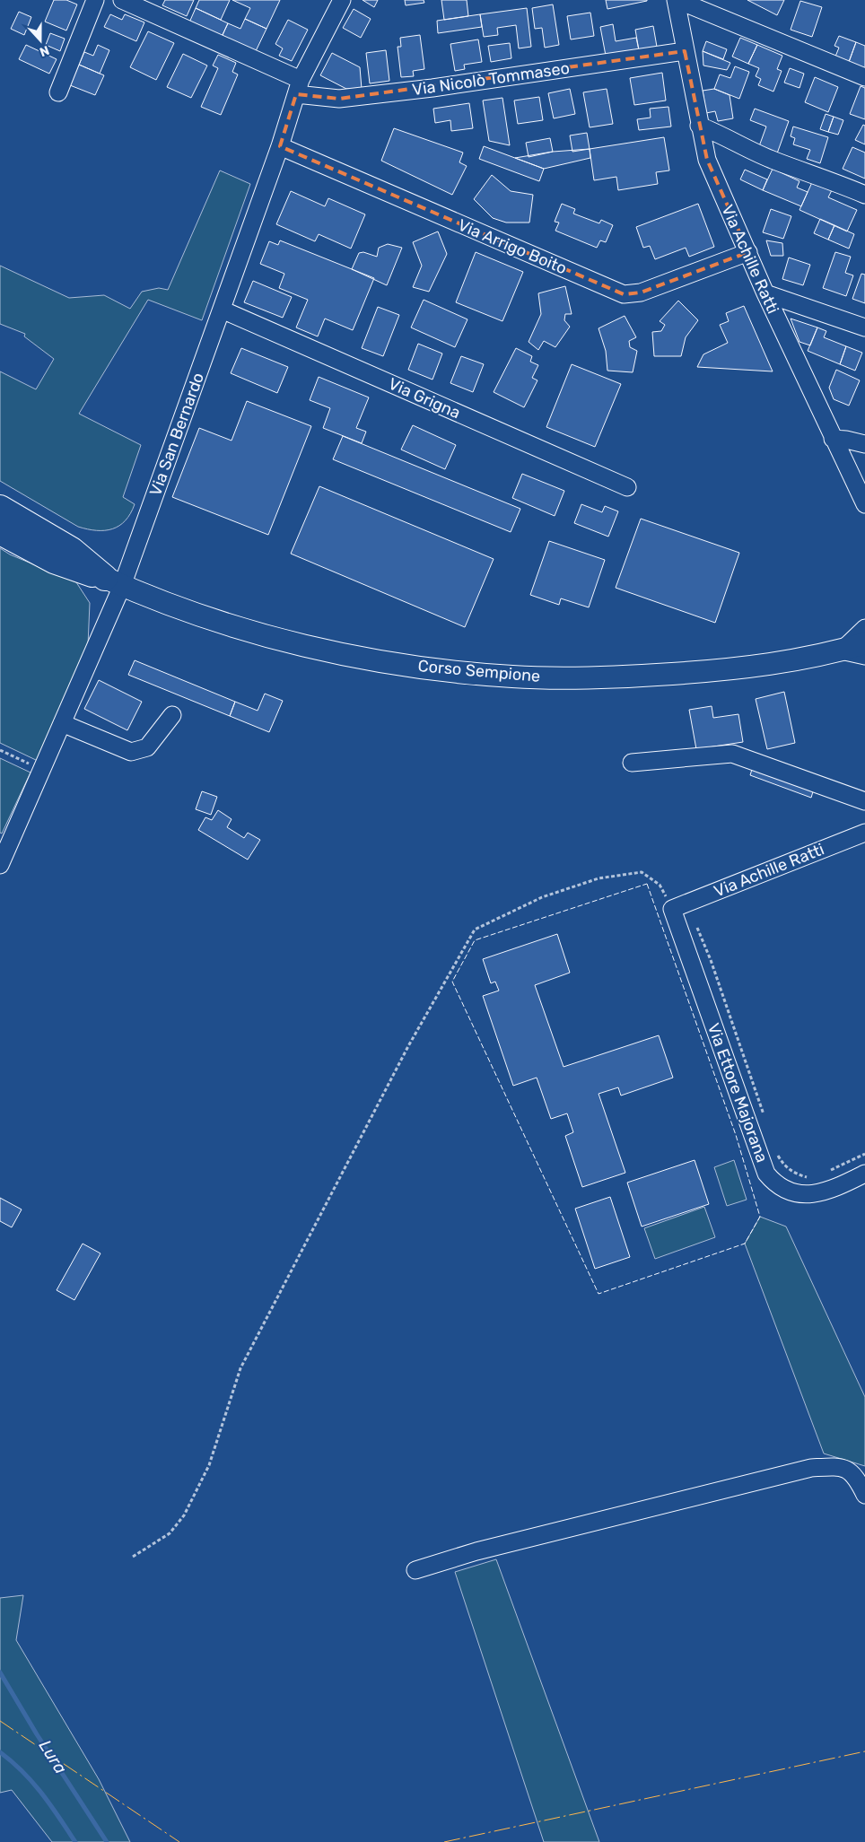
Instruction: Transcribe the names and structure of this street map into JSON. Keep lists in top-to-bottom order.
{
  "streets": {
    "highway": ["Corso Sempione"],
    "street": [
      "Via Nicolò Tommaseo",
      "Via Arrigo Boito",
      "Via Achille Ratti",
      "Via Grigna",
      "Via San Bernardo",
      "Via Ettore Majorana"
    ]
  },
  "crossings": [
    ["Via Nicolò Tommaseo", "Via Achille Ratti"],
    ["Via Nicolò Tommaseo", "Via San Bernardo"],
    ["Via Arrigo Boito", "Via Achille Ratti"],
    ["Via Arrigo Boito", "Via San Bernardo"],
    ["Via Achille Ratti", "Via Ettore Majorana"],
    ["Via Grigna", "Via San Bernardo"],
    ["Via San Bernardo", "Corso Sempione"]
  ],
  "water": ["Lura"],
  "north": "bottom"
}
